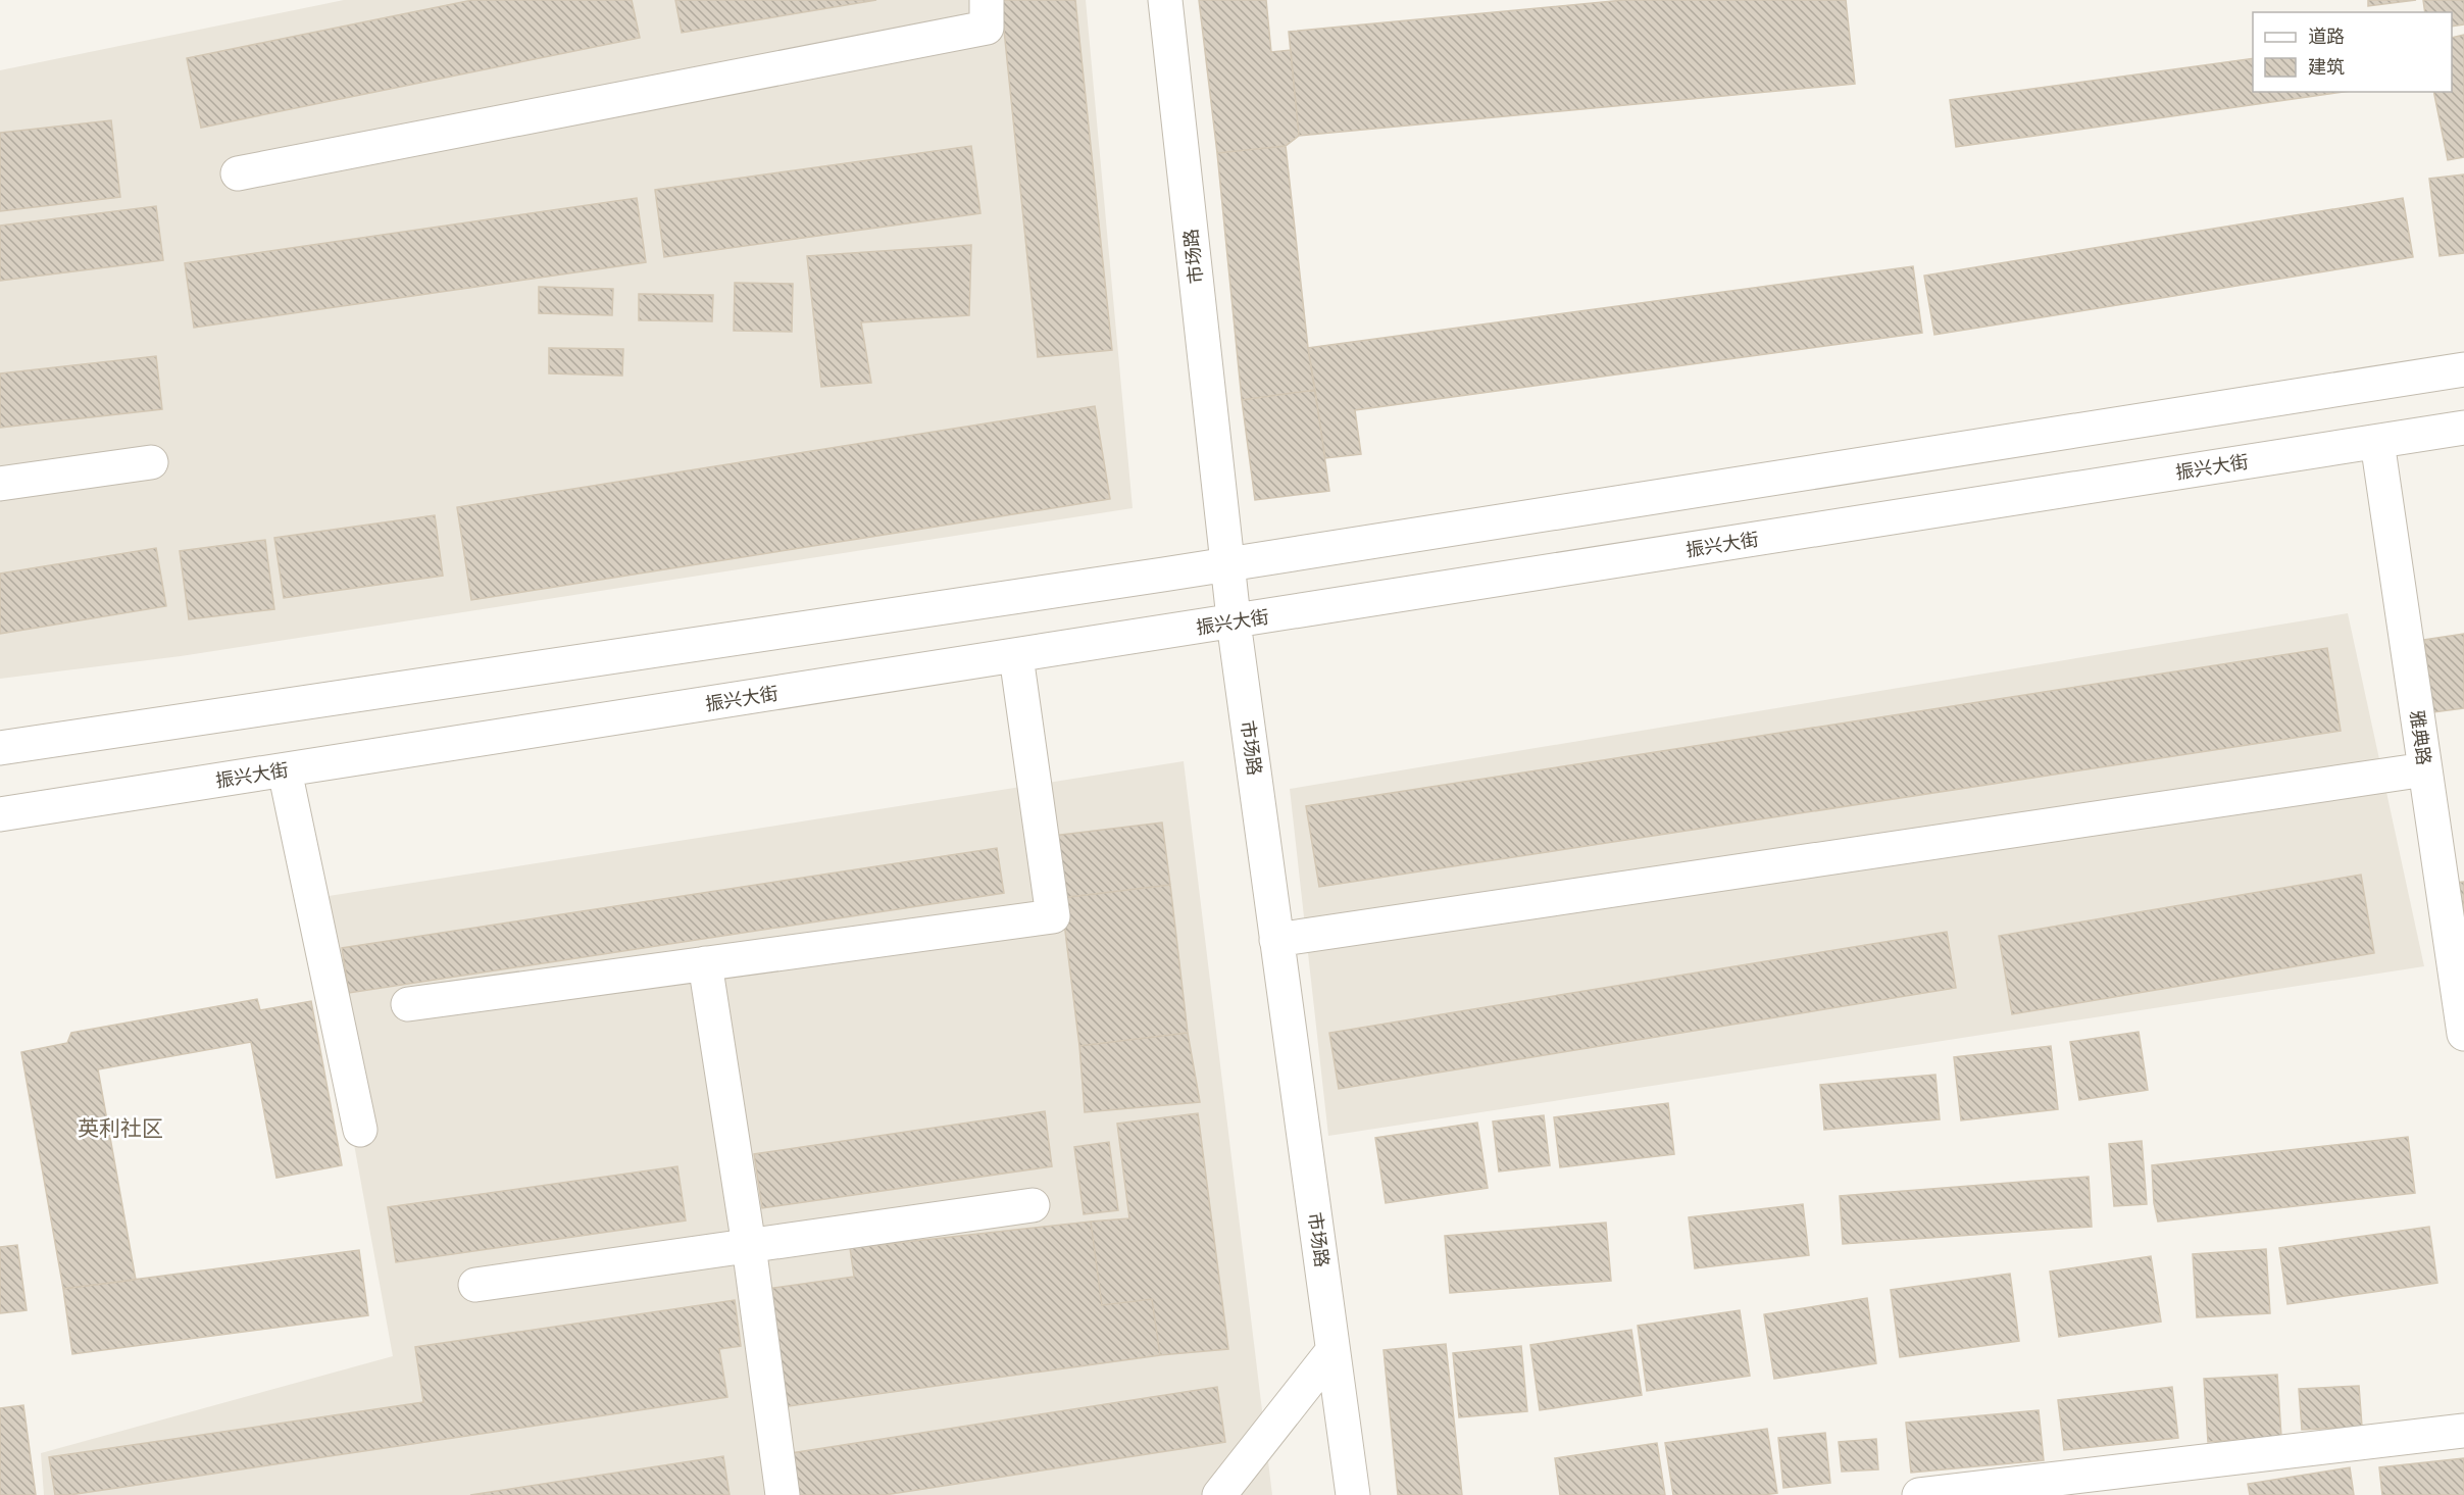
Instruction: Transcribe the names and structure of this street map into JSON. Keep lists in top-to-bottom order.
{
  "streets": {
    "street": ["市场路", "振兴大街", "雅典路"]
  },
  "crossings": [
    ["市场路", "振兴大街"],
    ["振兴大街", "雅典路"]
  ],
  "districts": ["英利社区"],
  "legend": ["道路", "建筑"]
}
